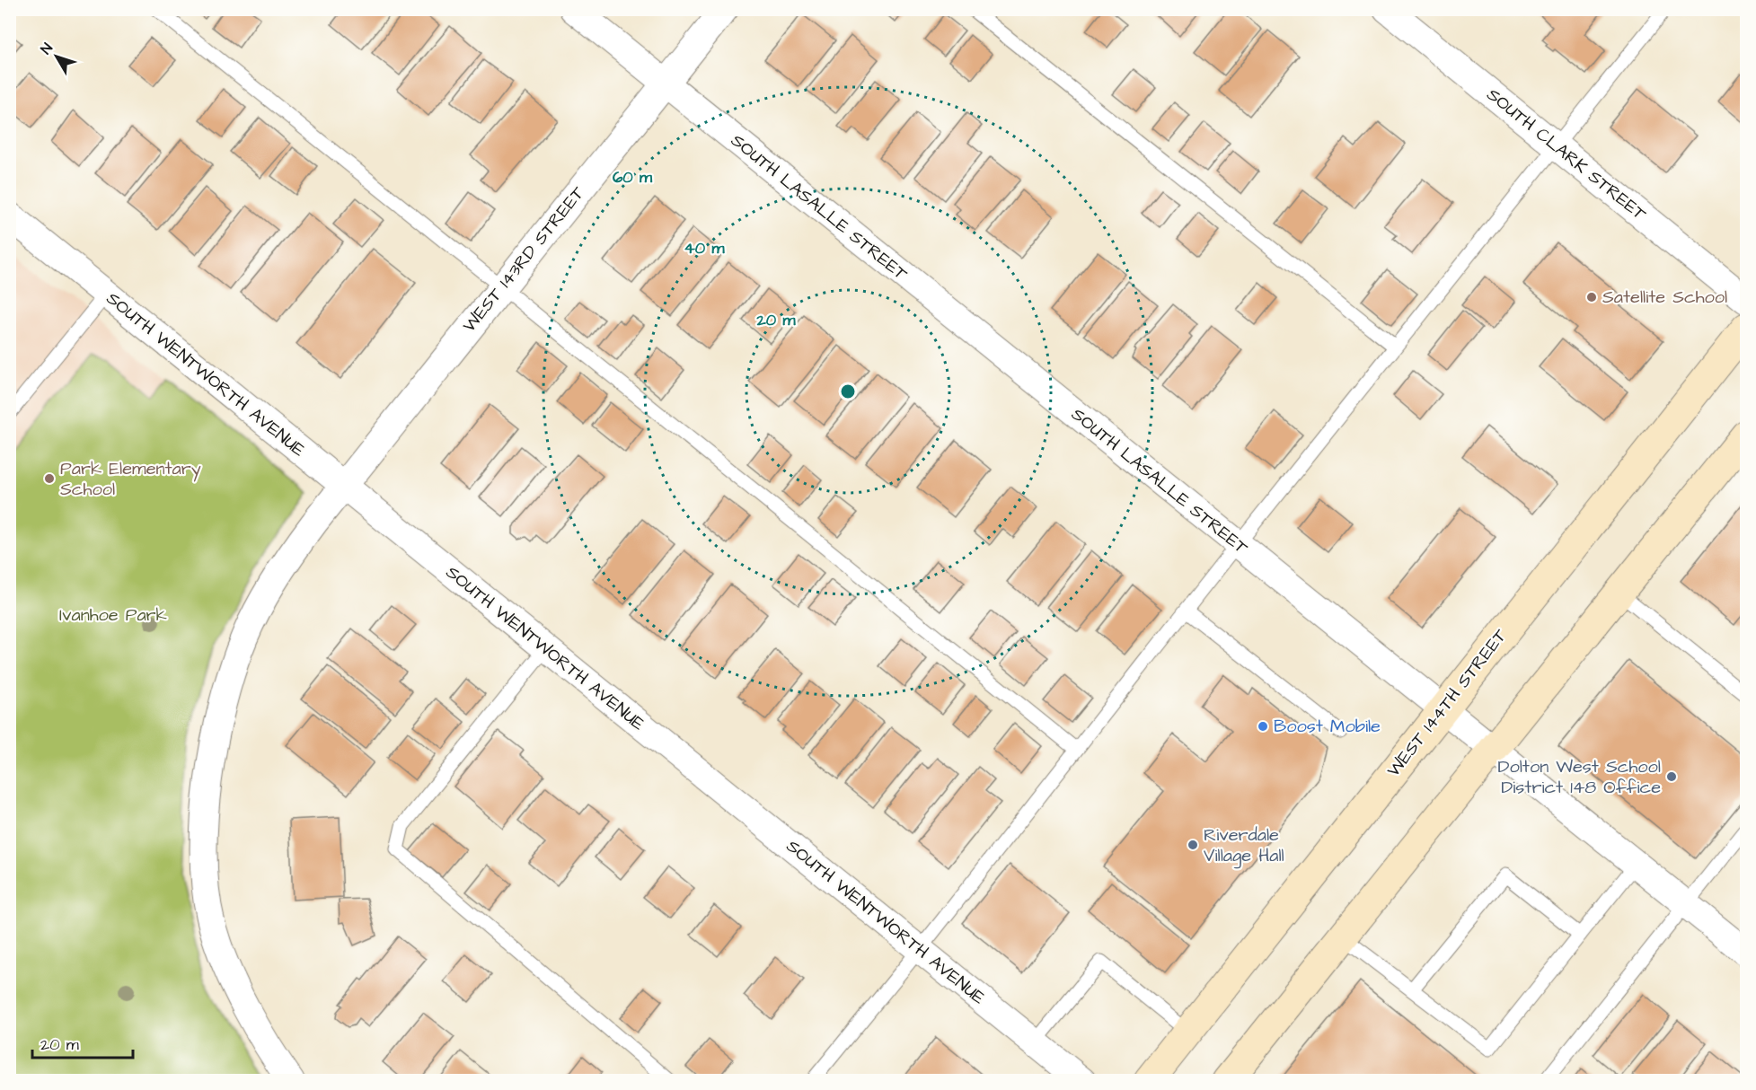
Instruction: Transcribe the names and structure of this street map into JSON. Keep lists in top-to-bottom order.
{
  "streets": {
    "street": [
      "SOUTH CLARK STREET",
      "SOUTH LASALLE STREET",
      "WEST 143RD STREET",
      "SOUTH WENTWORTH AVENUE",
      "WEST 144TH STREET"
    ]
  },
  "crossings": [
    ["SOUTH LASALLE STREET", "WEST 143RD STREET"],
    ["SOUTH LASALLE STREET", "WEST 144TH STREET"],
    ["WEST 143RD STREET", "SOUTH WENTWORTH AVENUE"]
  ],
  "parks": ["Ivanhoe Park"],
  "places": [
    "Satellite School",
    "Park Elementary School",
    "Boost Mobile",
    "Dolton West School District 148 Office",
    "Riverdale Village Hall"
  ],
  "scale_bar": "20 m",
  "north": "top left",
  "rings": ["60 m", "40 m", "20 m"]
}
